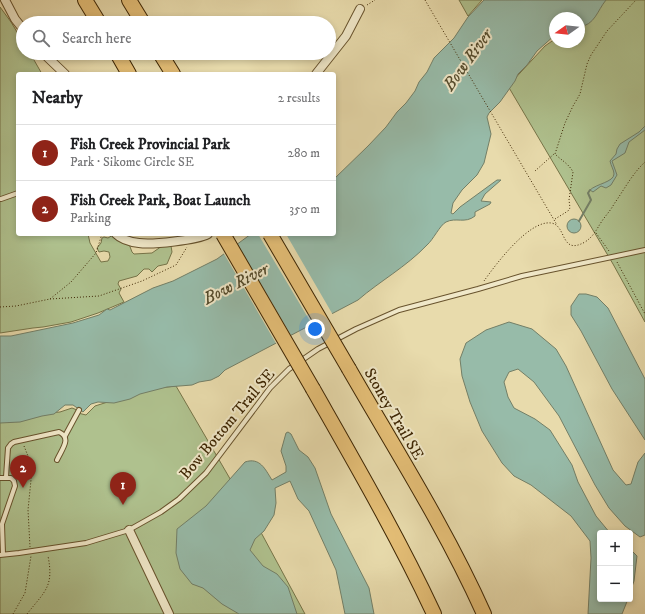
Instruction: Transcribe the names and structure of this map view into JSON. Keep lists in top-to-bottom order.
{
  "streets": {
    "highway": ["Stoney Trail SE"],
    "lane": ["Bow Bottom Trail SE"]
  },
  "water": ["Bow River"],
  "north": "left",
  "page": {
    "search": "Search here",
    "heading": ["Nearby", "2 results"],
    "list": [
      {
        "mark": "1",
        "name": "Fish Creek Provincial Park",
        "note": "Park · Sikome Circle SE",
        "value": "280 m"
      },
      {
        "mark": "2",
        "name": "Fish Creek Park, Boat Launch",
        "note": "Parking",
        "value": "350 m"
      }
    ],
    "pins": ["2", "1"],
    "map_buttons": ["+", "−"]
  }
}
